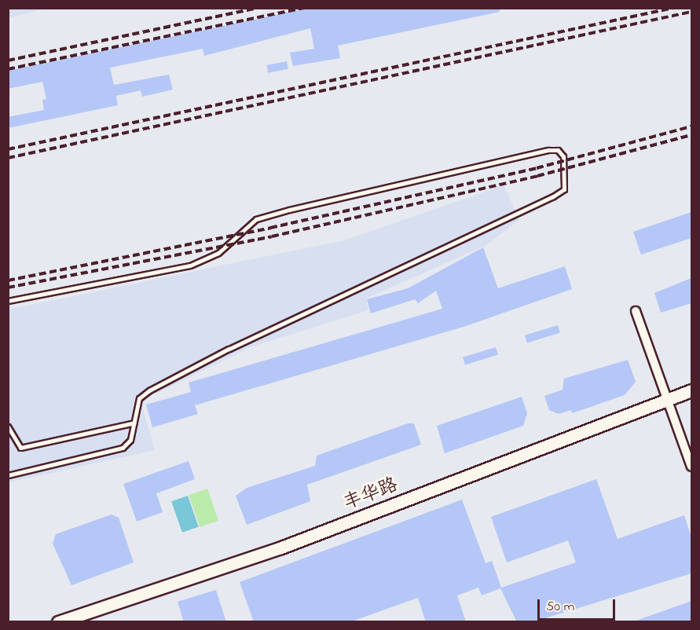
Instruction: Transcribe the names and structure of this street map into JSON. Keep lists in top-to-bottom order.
{
  "streets": {
    "street": ["丰华路"]
  },
  "scale_bar": "50 m"
}
